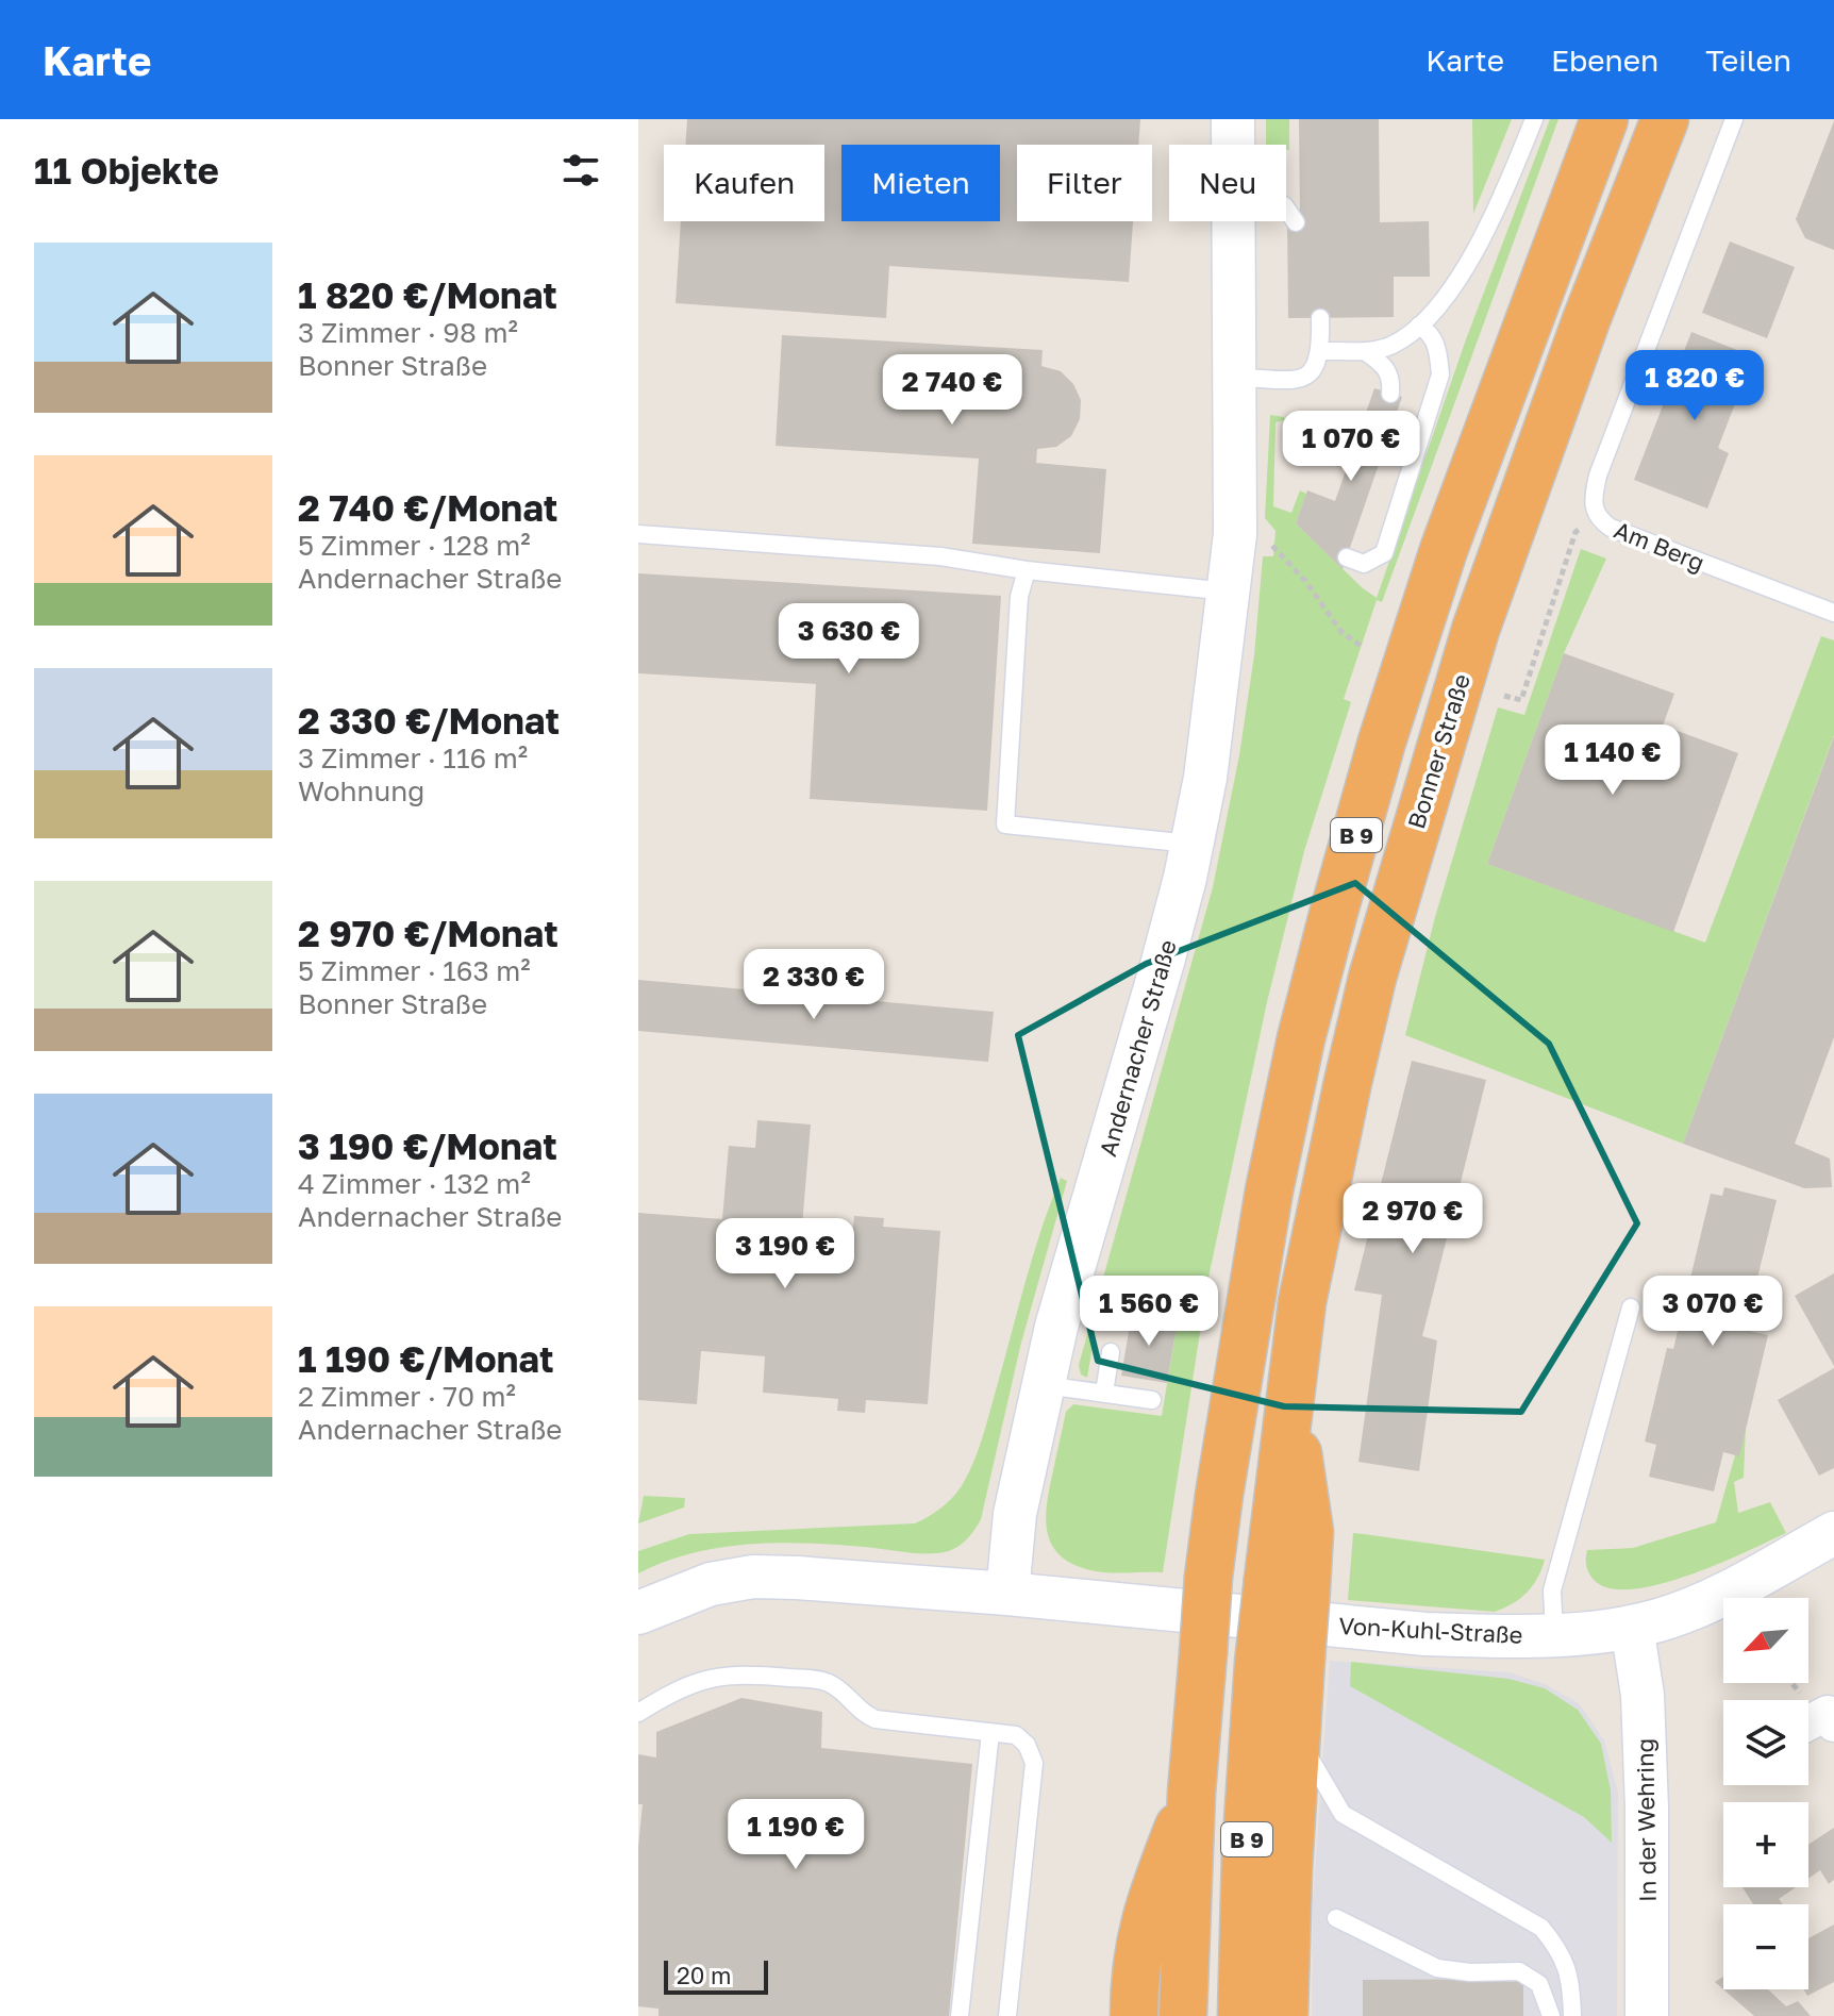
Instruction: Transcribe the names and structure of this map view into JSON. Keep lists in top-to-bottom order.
{
  "streets": {
    "highway": ["Bonner Straße", "B 9"],
    "street": ["Andernacher Straße", "Von-Kuhl-Straße", "In der Wehring"],
    "lane": ["Am Berg"]
  },
  "crossings": [
    ["Bonner Straße", "B 9"],
    ["Andernacher Straße", "Von-Kuhl-Straße"],
    ["Von-Kuhl-Straße", "In der Wehring"]
  ],
  "scale_bar": "20 m",
  "north": "bottom left",
  "page": {
    "header": "Karte",
    "nav": ["Karte", "Ebenen", "Teilen"],
    "heading": "11 Objekte",
    "chip": [
      "Kaufen",
      "Mieten",
      "Filter",
      "Neu"
    ],
    "list": [
      {
        "name": "1 820 €/Monat",
        "note": "3 Zimmer · 98 m² · Bonner Straße"
      },
      {
        "name": "2 740 €/Monat",
        "note": "5 Zimmer · 128 m² · Andernacher Straße"
      },
      {
        "name": "2 330 €/Monat",
        "note": "3 Zimmer · 116 m² · Wohnung"
      },
      {
        "name": "2 970 €/Monat",
        "note": "5 Zimmer · 163 m² · Bonner Straße"
      },
      {
        "name": "3 190 €/Monat",
        "note": "4 Zimmer · 132 m² · Andernacher Straße"
      },
      {
        "name": "1 190 €/Monat",
        "note": "2 Zimmer · 70 m² · Andernacher Straße"
      }
    ],
    "price": [
      "1 820 €",
      "2 740 €",
      "1 070 €",
      "3 630 €",
      "1 140 €",
      "2 330 €",
      "2 970 €",
      "3 190 €",
      "1 560 €",
      "3 070 €",
      "1 190 €"
    ],
    "map_buttons": ["+", "−"],
    "scale": "20 m"
  }
}
